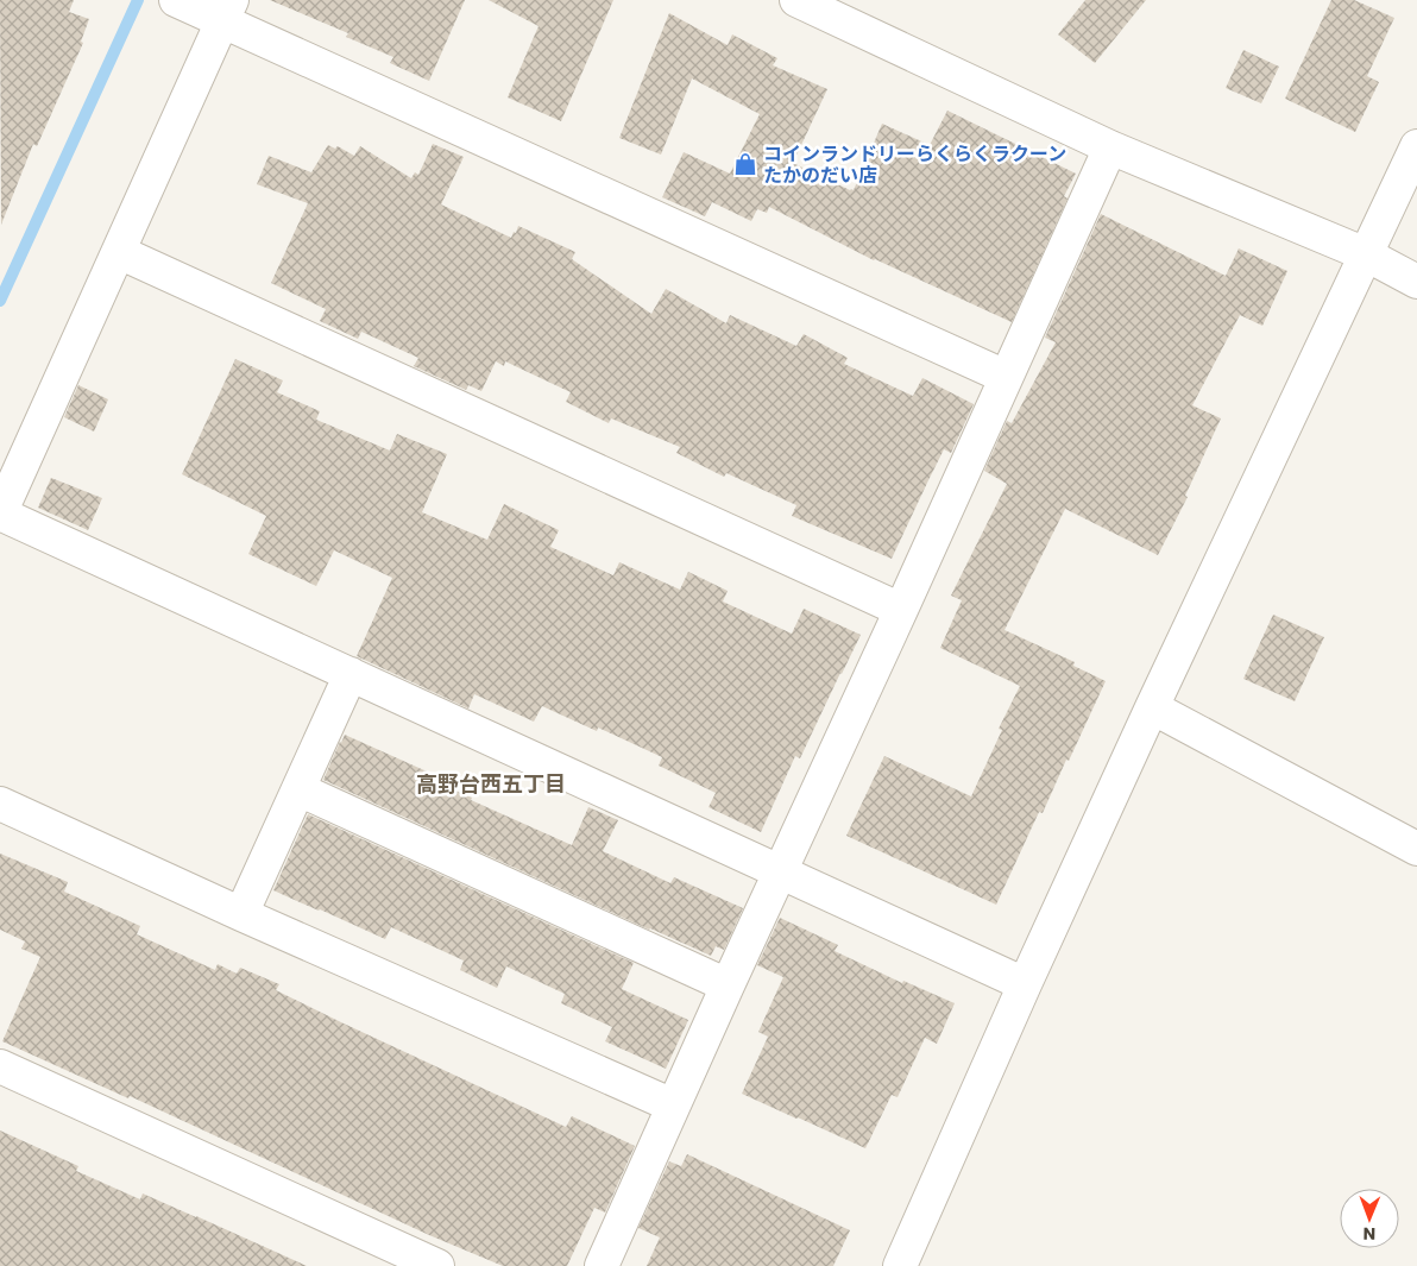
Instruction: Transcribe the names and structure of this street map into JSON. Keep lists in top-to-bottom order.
{
  "districts": ["高野台西五丁目"],
  "places": {
    "shop": ["コインランドリーらくらくラクーン たかのだい店"]
  },
  "north": "bottom"
}
